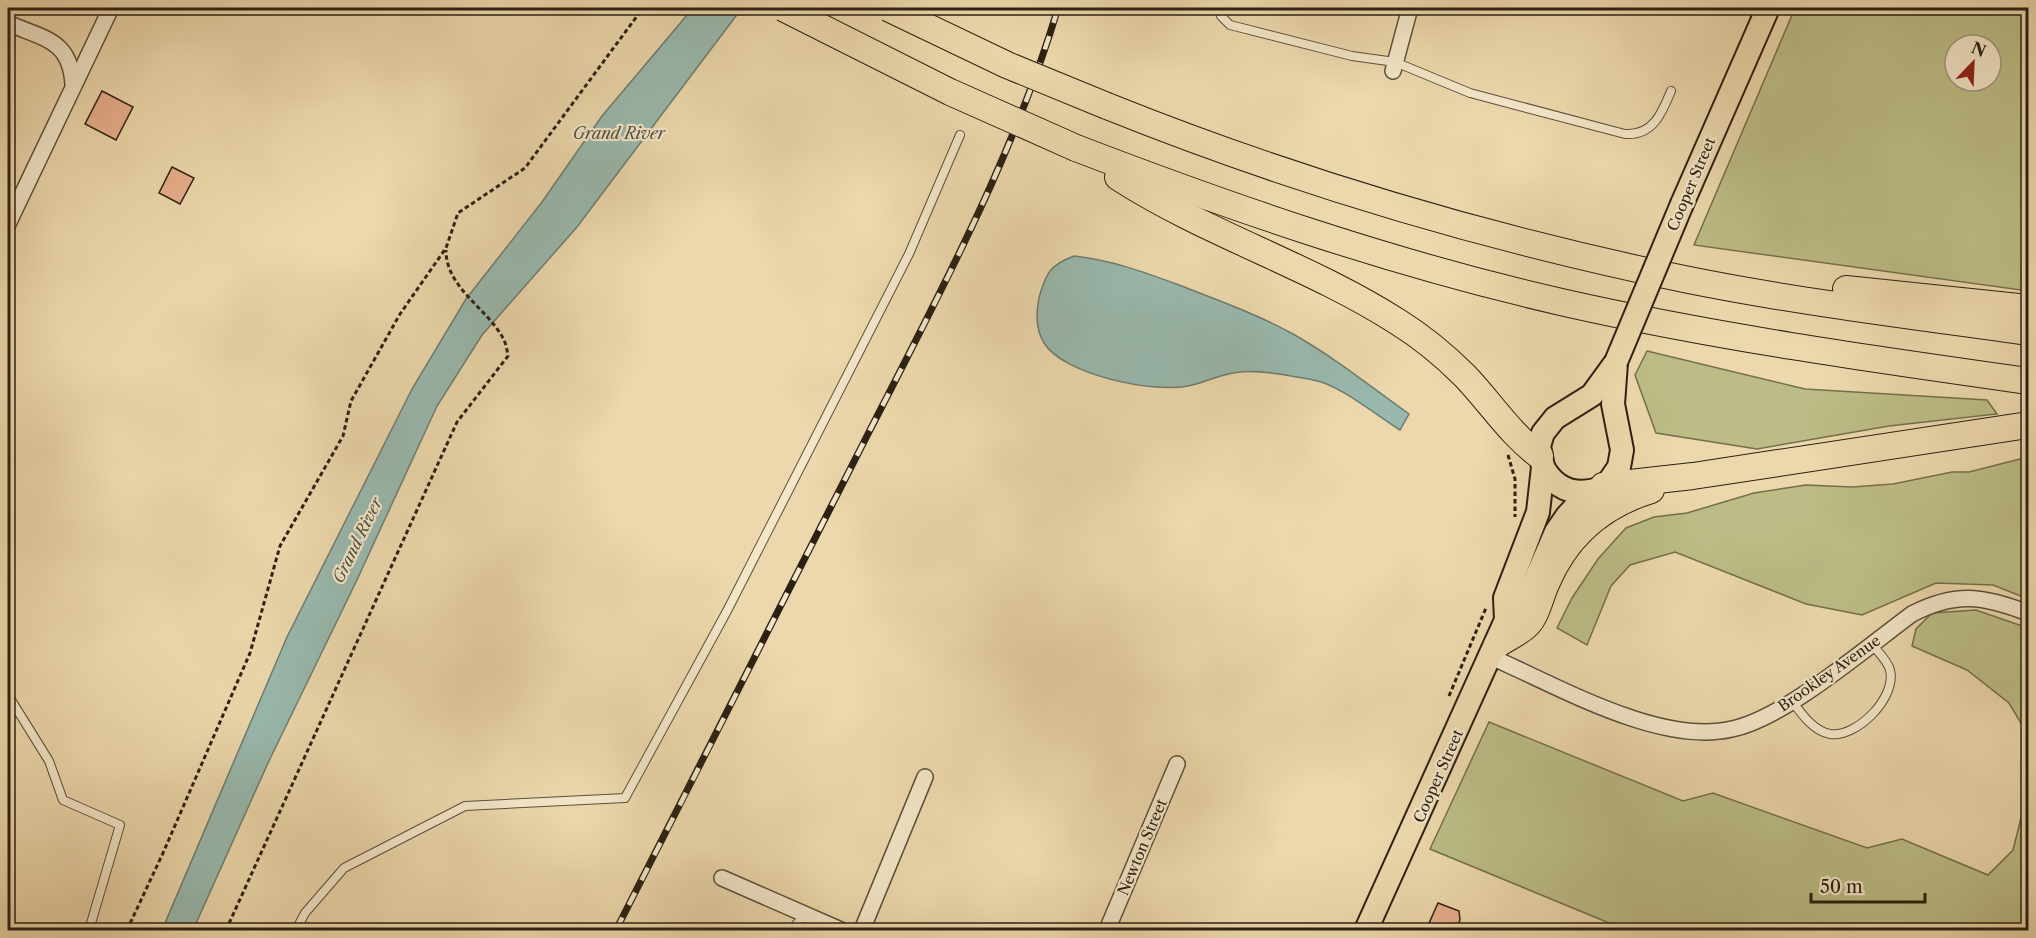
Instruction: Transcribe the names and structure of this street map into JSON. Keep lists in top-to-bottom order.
{
  "streets": {
    "main road": ["Cooper Street"],
    "street": ["Brookley Avenue", "Newton Street"]
  },
  "crossings": [
    ["Cooper Street", "Brookley Avenue"]
  ],
  "water": ["Grand River"],
  "scale_bar": "50 m",
  "north": "top right"
}
